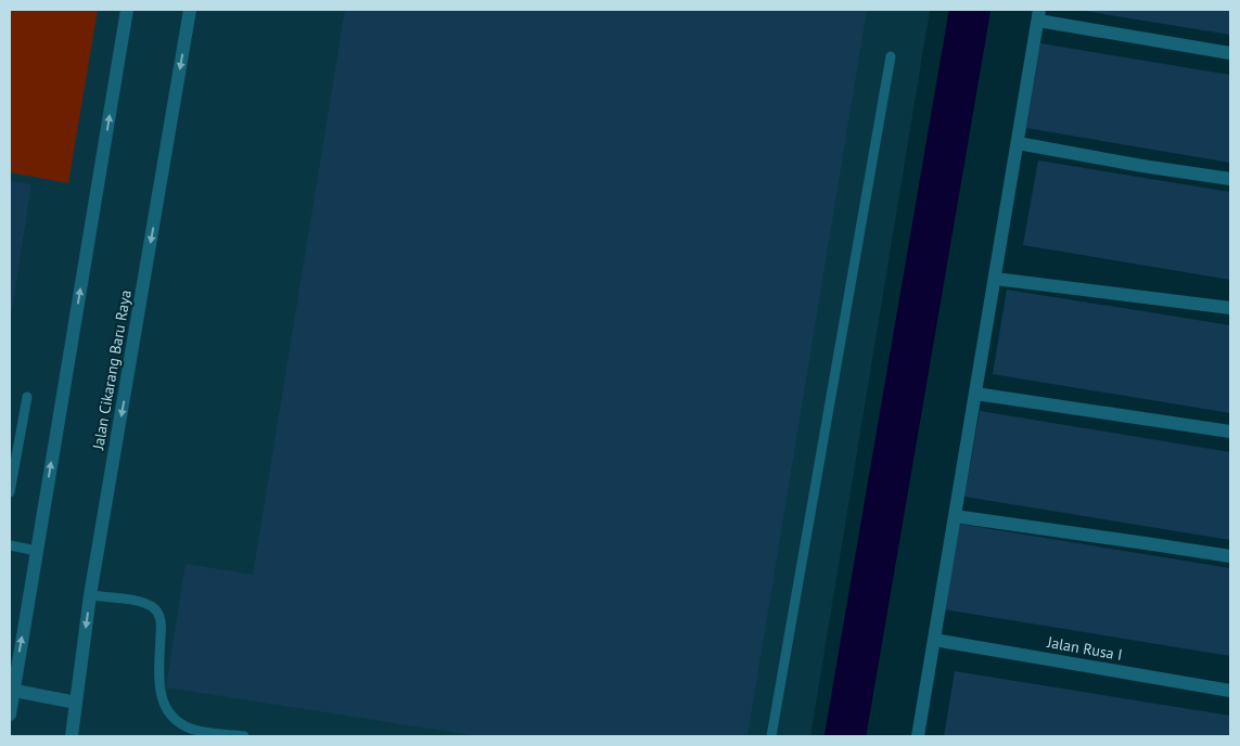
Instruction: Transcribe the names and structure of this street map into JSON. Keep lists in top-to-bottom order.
{
  "streets": {
    "street": ["Jalan Cikarang Baru Raya", "Jalan Rusa I"]
  }
}
